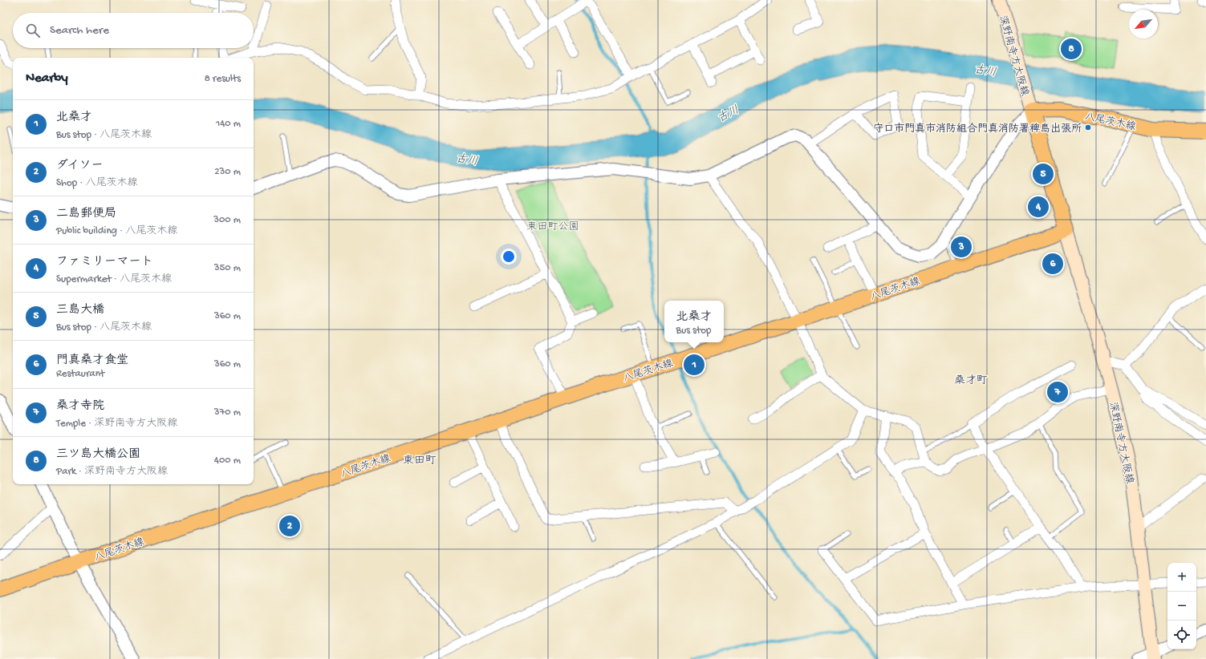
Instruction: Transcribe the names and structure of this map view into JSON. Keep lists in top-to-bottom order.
{
  "streets": {
    "main road": ["深野南寺方大阪線", "八尾茨木線"]
  },
  "crossings": [
    ["深野南寺方大阪線", "八尾茨木線"]
  ],
  "districts": ["桑才町", "東田町"],
  "water": ["古川"],
  "parks": ["東田町公園"],
  "places": ["守口市門真市消防組合門真消防署稗島出張所"],
  "north": "bottom left",
  "page": {
    "search": "Search here",
    "pins": [
      "8",
      "5",
      "4",
      "3",
      "6",
      "1",
      "7",
      "2"
    ],
    "heading": ["Nearby", "8 results"],
    "list": [
      {
        "mark": "1",
        "name": "北桑才",
        "note": "Bus stop · 八尾茨木線",
        "value": "140 m"
      },
      {
        "mark": "2",
        "name": "ダイソー",
        "note": "Shop · 八尾茨木線",
        "value": "230 m"
      },
      {
        "mark": "3",
        "name": "二島郵便局",
        "note": "Public building · 八尾茨木線",
        "value": "300 m"
      },
      {
        "mark": "4",
        "name": "ファミリーマート",
        "note": "Supermarket · 八尾茨木線",
        "value": "350 m"
      },
      {
        "mark": "5",
        "name": "三島大橋",
        "note": "Bus stop · 八尾茨木線",
        "value": "360 m"
      },
      {
        "mark": "6",
        "name": "門真桑才食堂",
        "note": "Restaurant",
        "value": "360 m"
      },
      {
        "mark": "7",
        "name": "桑才寺院",
        "note": "Temple · 深野南寺方大阪線",
        "value": "370 m"
      },
      {
        "mark": "8",
        "name": "三ツ島大橋公園",
        "note": "Park · 深野南寺方大阪線",
        "value": "400 m"
      }
    ],
    "popup": ["北桑才", "Bus stop"],
    "map_buttons": ["+", "−"]
  }
}
